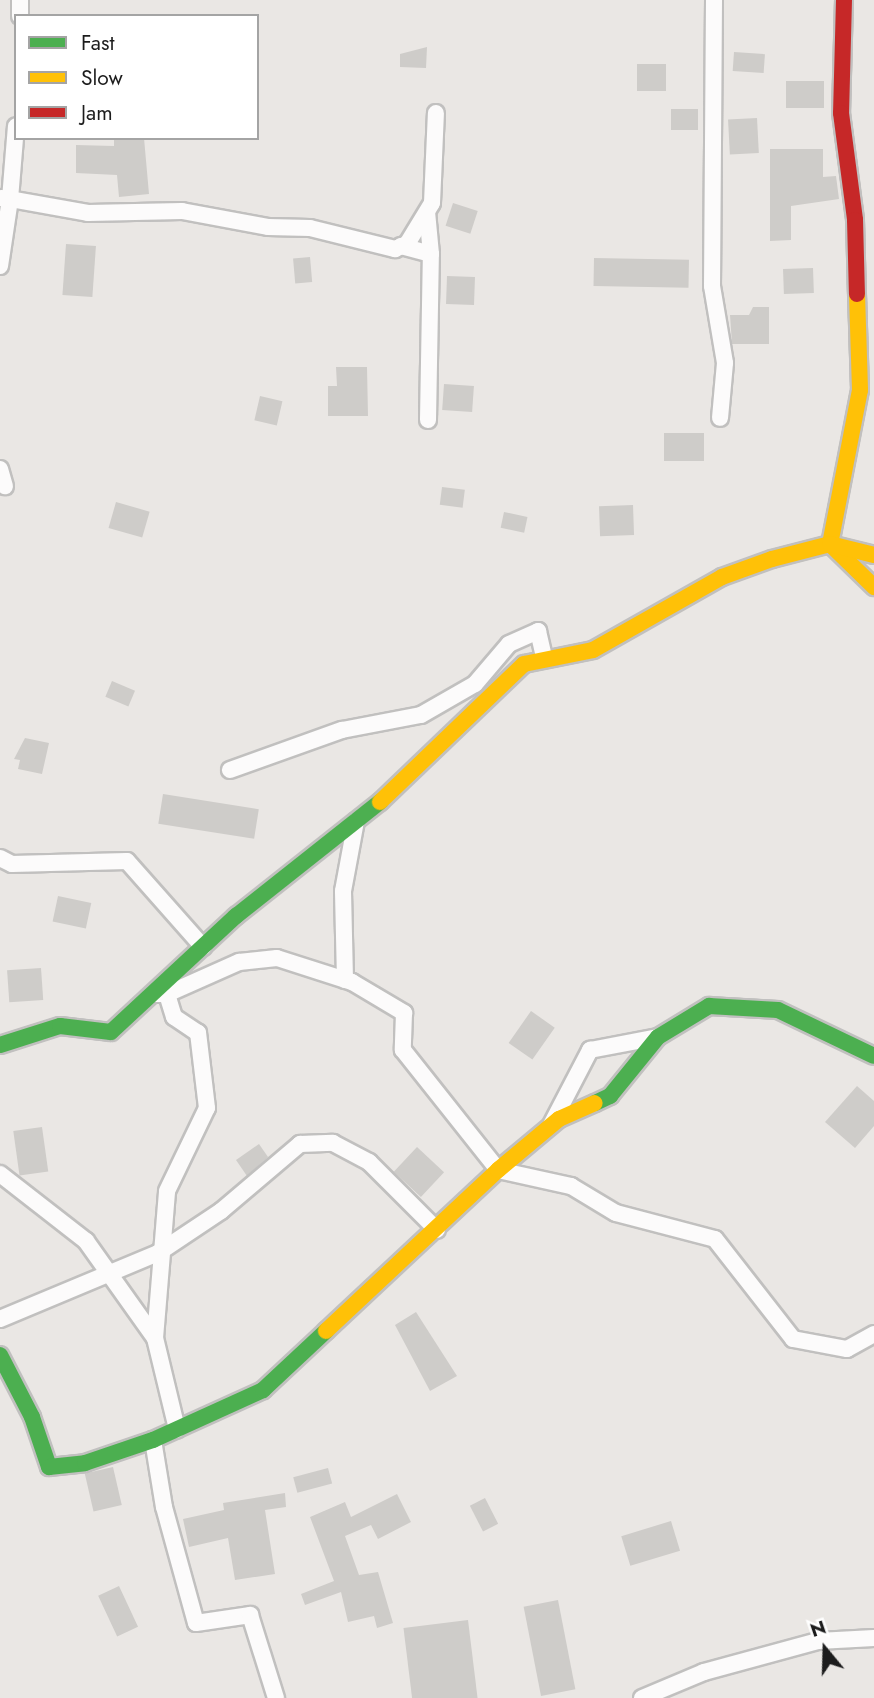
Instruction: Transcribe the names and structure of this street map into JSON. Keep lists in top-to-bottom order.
{
  "legend": ["Fast", "Slow", "Jam"],
  "north": "top"
}
